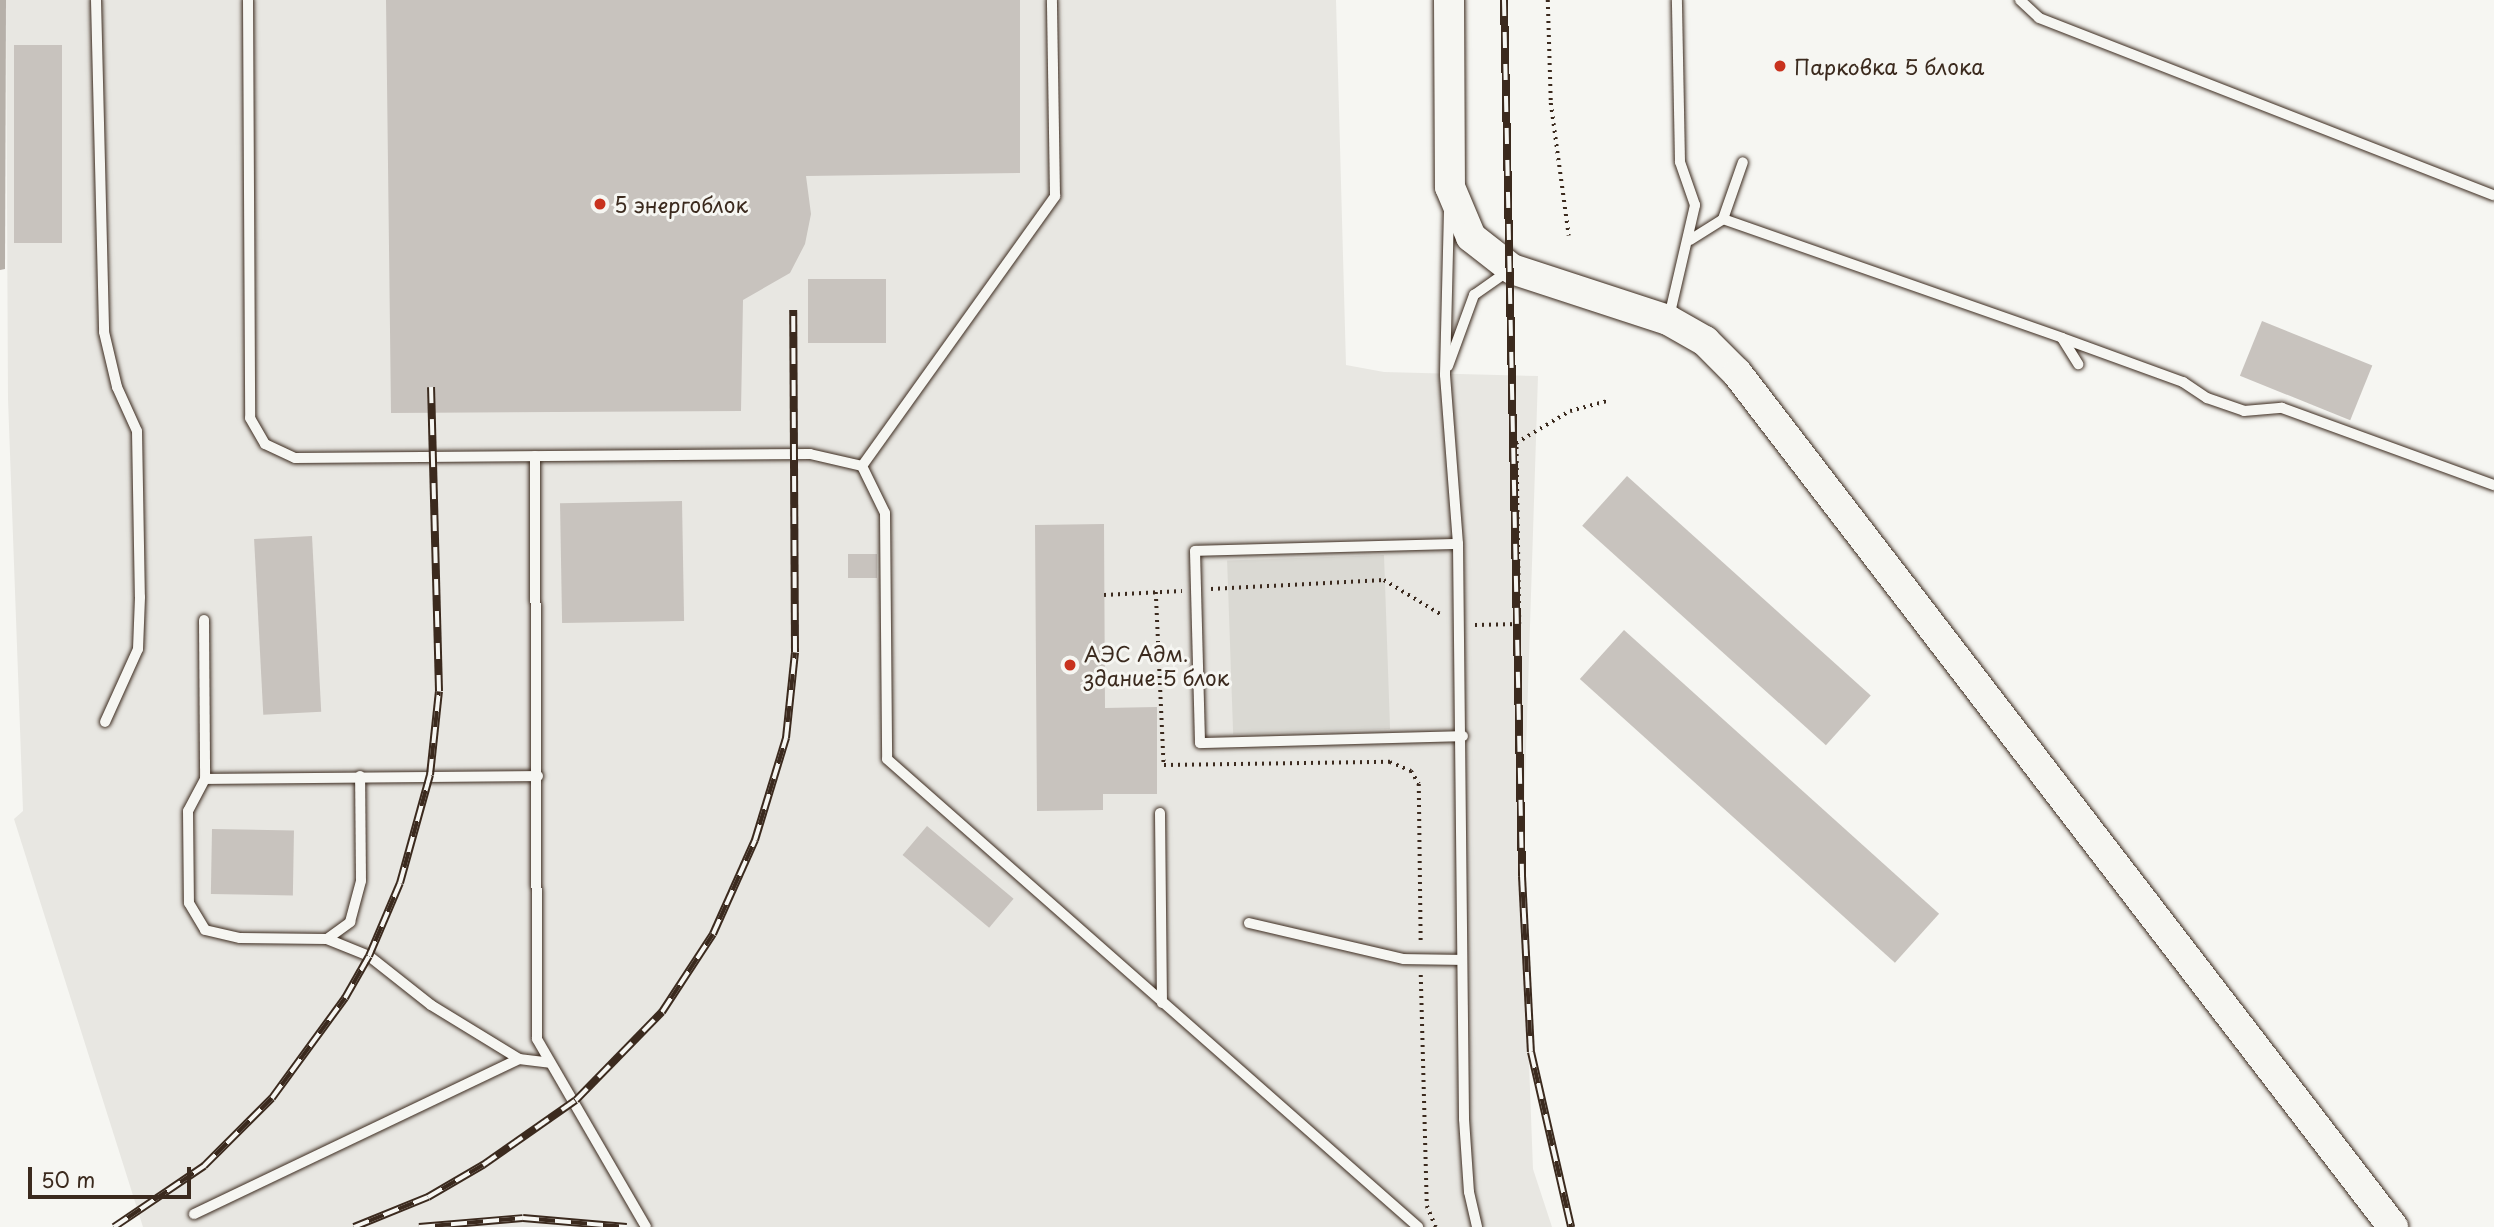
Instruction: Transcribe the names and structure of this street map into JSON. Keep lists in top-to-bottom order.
{
  "places": ["Парковка 5 блока", "5 энергоблок", "АЭС Адм. здание 5 блок"],
  "scale_bar": "50 m"
}
